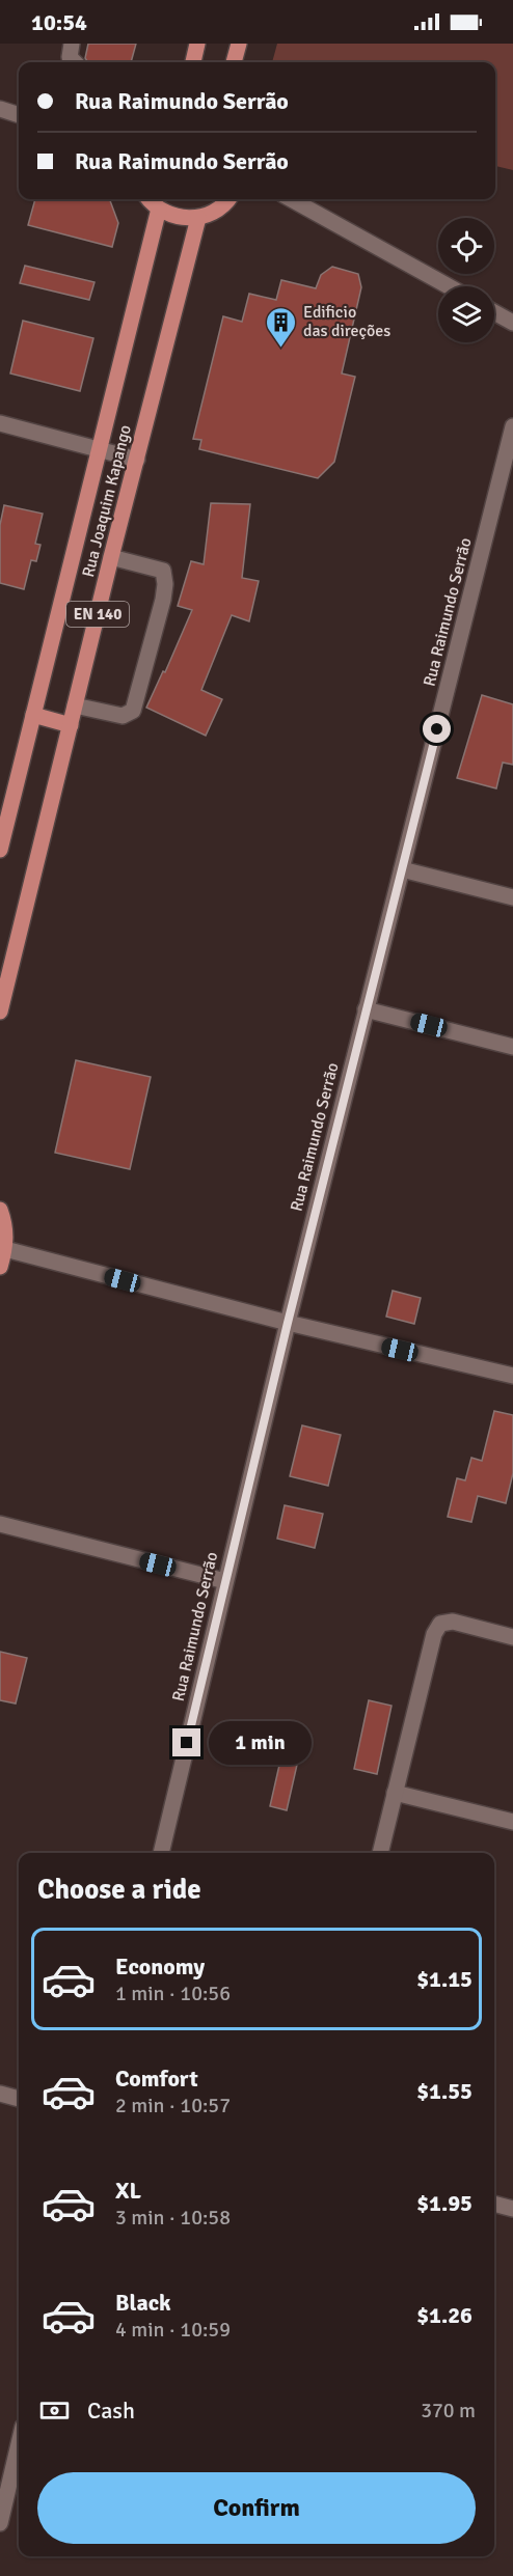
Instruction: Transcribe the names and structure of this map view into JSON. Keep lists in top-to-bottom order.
{
  "streets": {
    "main road": ["Rua Joaquim Kapango", "EN 140"],
    "street": ["Rua Raimundo Serrão"]
  },
  "places": {
    "building": ["Edificio das direções"]
  },
  "page": {
    "status": "10:54",
    "banner": ["Rua Raimundo Serrão", "Rua Raimundo Serrão"],
    "bubble": "1 min",
    "heading": "Choose a ride",
    "list": [
      {
        "name": "Economy",
        "note": "1 min · 10:56",
        "value": "$1.15"
      },
      {
        "name": "Comfort",
        "note": "2 min · 10:57",
        "value": "$1.55"
      },
      {
        "name": "XL",
        "note": "3 min · 10:58",
        "value": "$1.95"
      },
      {
        "name": "Black",
        "note": "4 min · 10:59",
        "value": "$1.26"
      }
    ],
    "pay": ["Cash", "370 m"],
    "buttons": "Confirm"
  }
}
